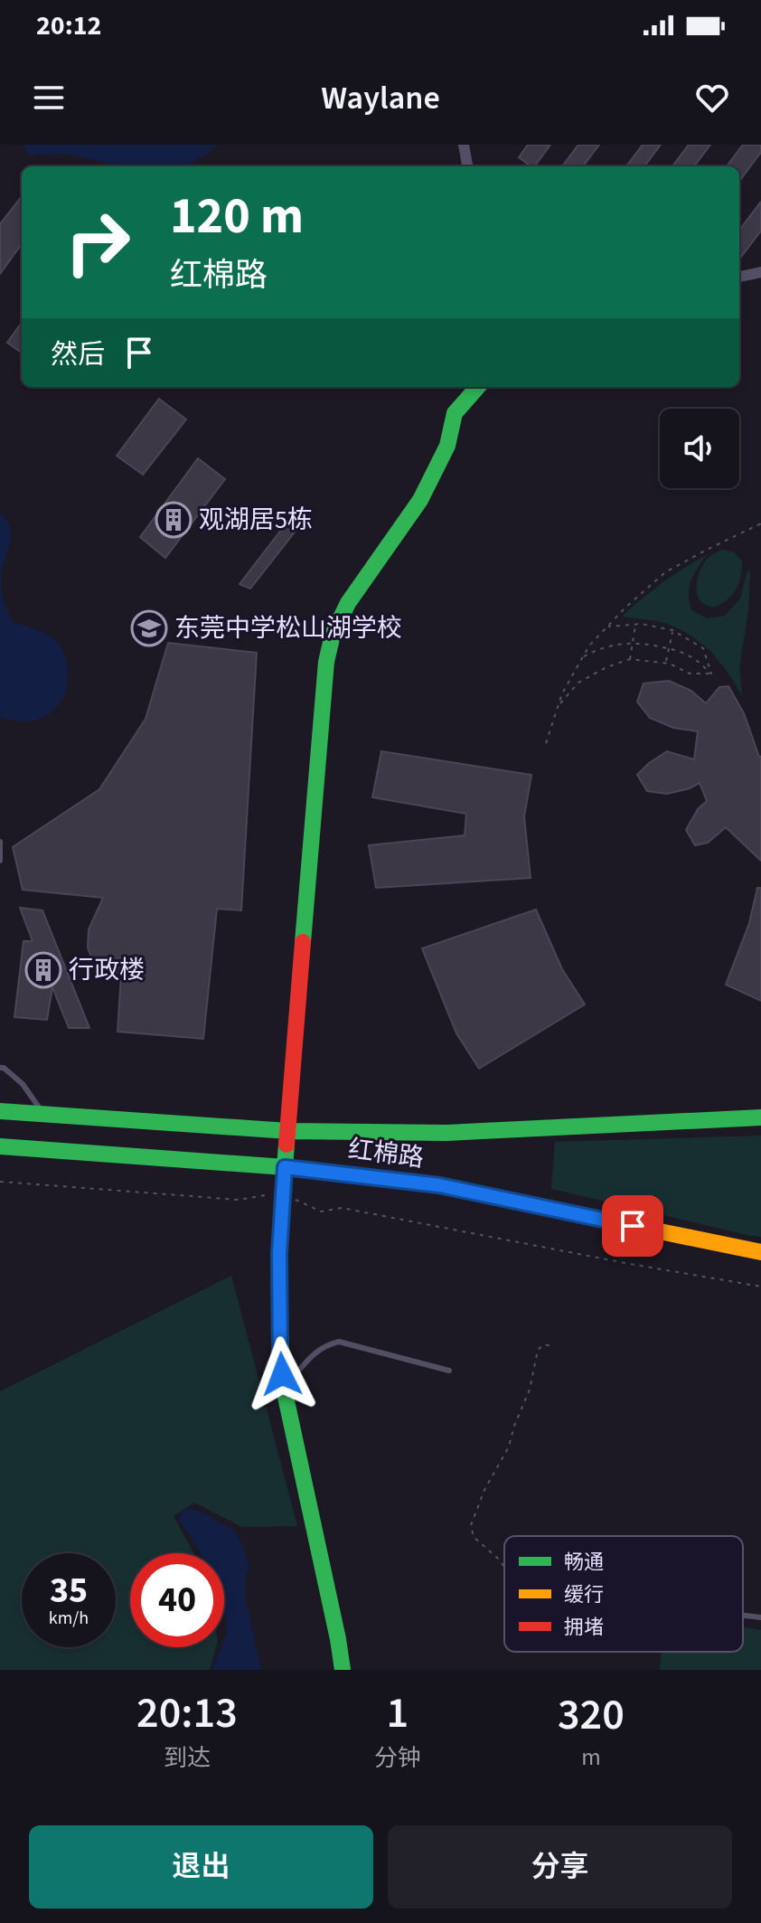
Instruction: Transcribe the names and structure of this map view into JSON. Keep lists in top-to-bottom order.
{
  "streets": {
    "main road": ["红棉路"]
  },
  "places": {
    "building": ["观湖居5栋", "行政楼"],
    "school or university": ["东莞中学松山湖学校"]
  },
  "legend": ["畅通", "缓行", "拥堵"],
  "page": {
    "status": "20:12",
    "header": "Waylane",
    "turn": ["120 m", "红棉路"],
    "then": "然后",
    "speed": "35 km/h",
    "limit": "40",
    "eta": [
      "20:13",
      "到达",
      "1",
      "分钟",
      "320",
      "m"
    ],
    "buttons": ["退出", "分享"]
  }
}
